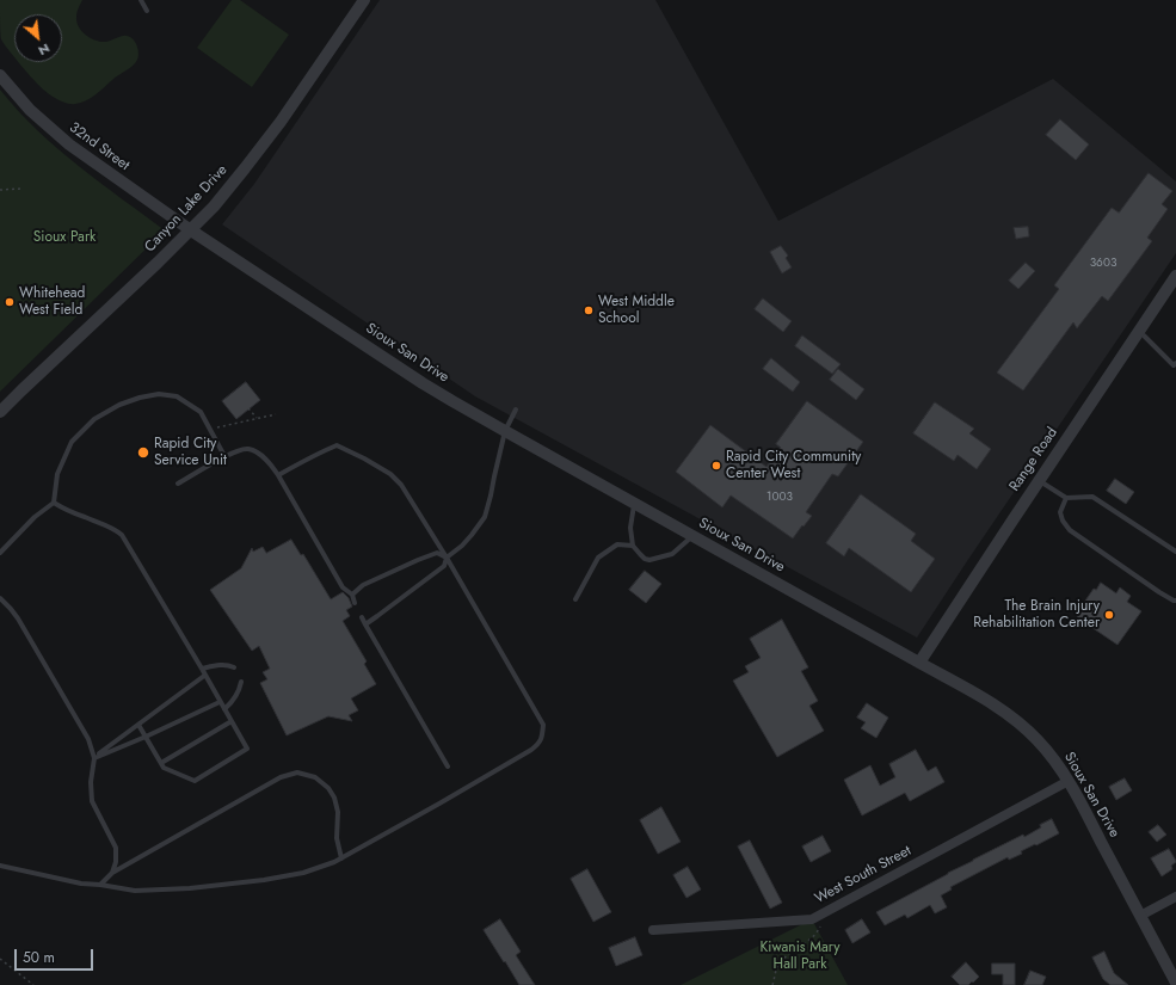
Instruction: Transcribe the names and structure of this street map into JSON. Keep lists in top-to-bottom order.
{
  "streets": {
    "street": [
      "32nd Street",
      "Canyon Lake Drive",
      "Sioux San Drive",
      "Range Road",
      "West South Street"
    ]
  },
  "crossings": [
    ["32nd Street", "Canyon Lake Drive"],
    ["32nd Street", "Sioux San Drive"],
    ["Canyon Lake Drive", "Sioux San Drive"],
    ["Sioux San Drive", "Range Road"],
    ["Sioux San Drive", "West South Street"]
  ],
  "parks": ["Sioux Park", "Kiwanis Mary Hall Park"],
  "places": [
    "Whitehead West Field",
    "West Middle School",
    "Rapid City Service Unit",
    "Rapid City Community Center West",
    "The Brain Injury Rehabilitation Center"
  ],
  "house_numbers": ["3603", "1003"],
  "scale_bar": "50 m",
  "north": "bottom right"
}
